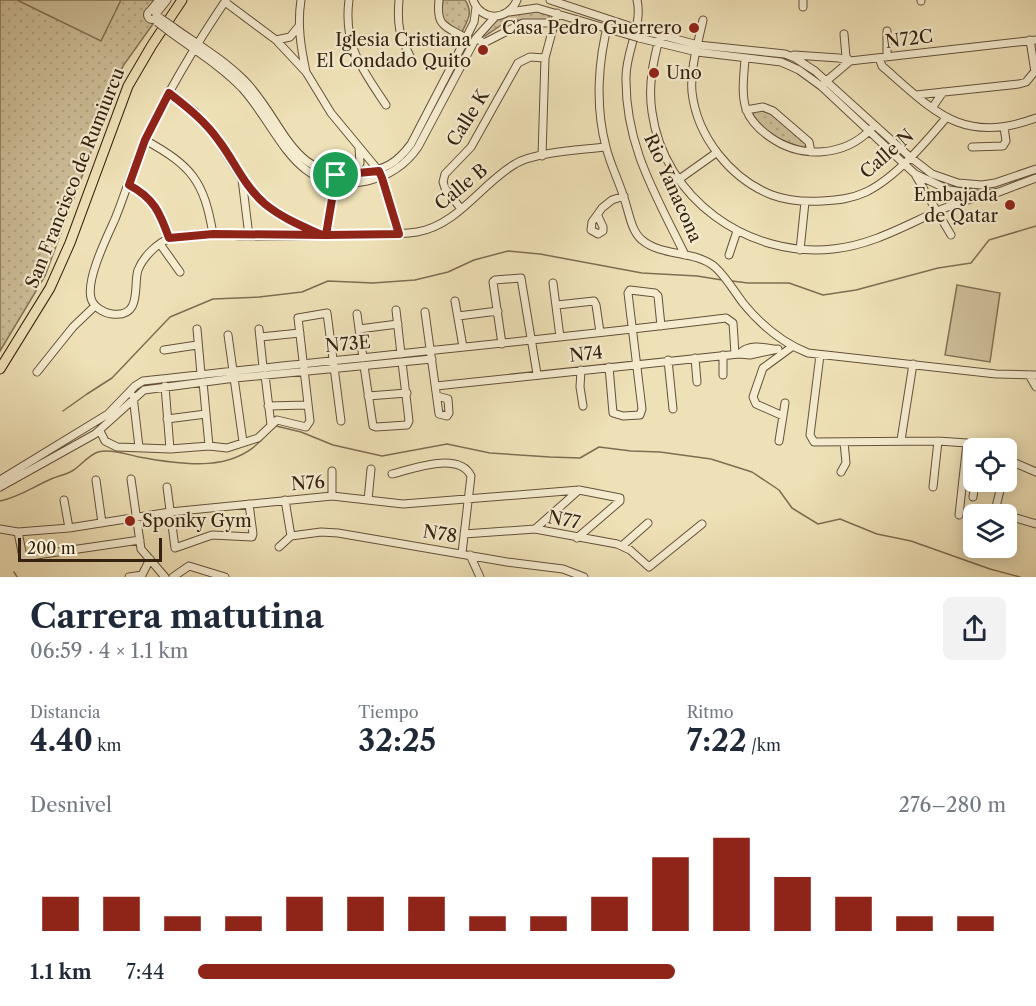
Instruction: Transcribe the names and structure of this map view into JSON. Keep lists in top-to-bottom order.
{
  "streets": {
    "main road": ["San Francisco de Rumiurcu"],
    "street": [
      "N72C",
      "Calle K",
      "Calle N",
      "Calle B",
      "Rio Yanacona",
      "N73E",
      "N74",
      "N76",
      "N77",
      "N78"
    ]
  },
  "crossings": [
    ["N72C", "Calle N"],
    ["Calle K", "Calle B"],
    ["N73E", "N74"],
    ["N76", "N77"]
  ],
  "places": [
    "Casa Pedro Guerrero",
    "Iglesia Cristiana El Condado Quito",
    "Uno",
    "Embajada de Qatar",
    "Sponky Gym"
  ],
  "scale_bar": "200 m",
  "page": {
    "scale": "200 m",
    "heading": ["Carrera matutina", "06:59 · 4 × 1.1 km"],
    "stats": [
      ["Distancia", "4.40 km"],
      ["Tiempo", "32:25"],
      ["Ritmo", "7:22 /km"]
    ],
    "chart": ["Desnivel", "276–280 m"],
    "list": [
      {
        "name": "1.1 km",
        "note": "7:44"
      }
    ]
  }
}
